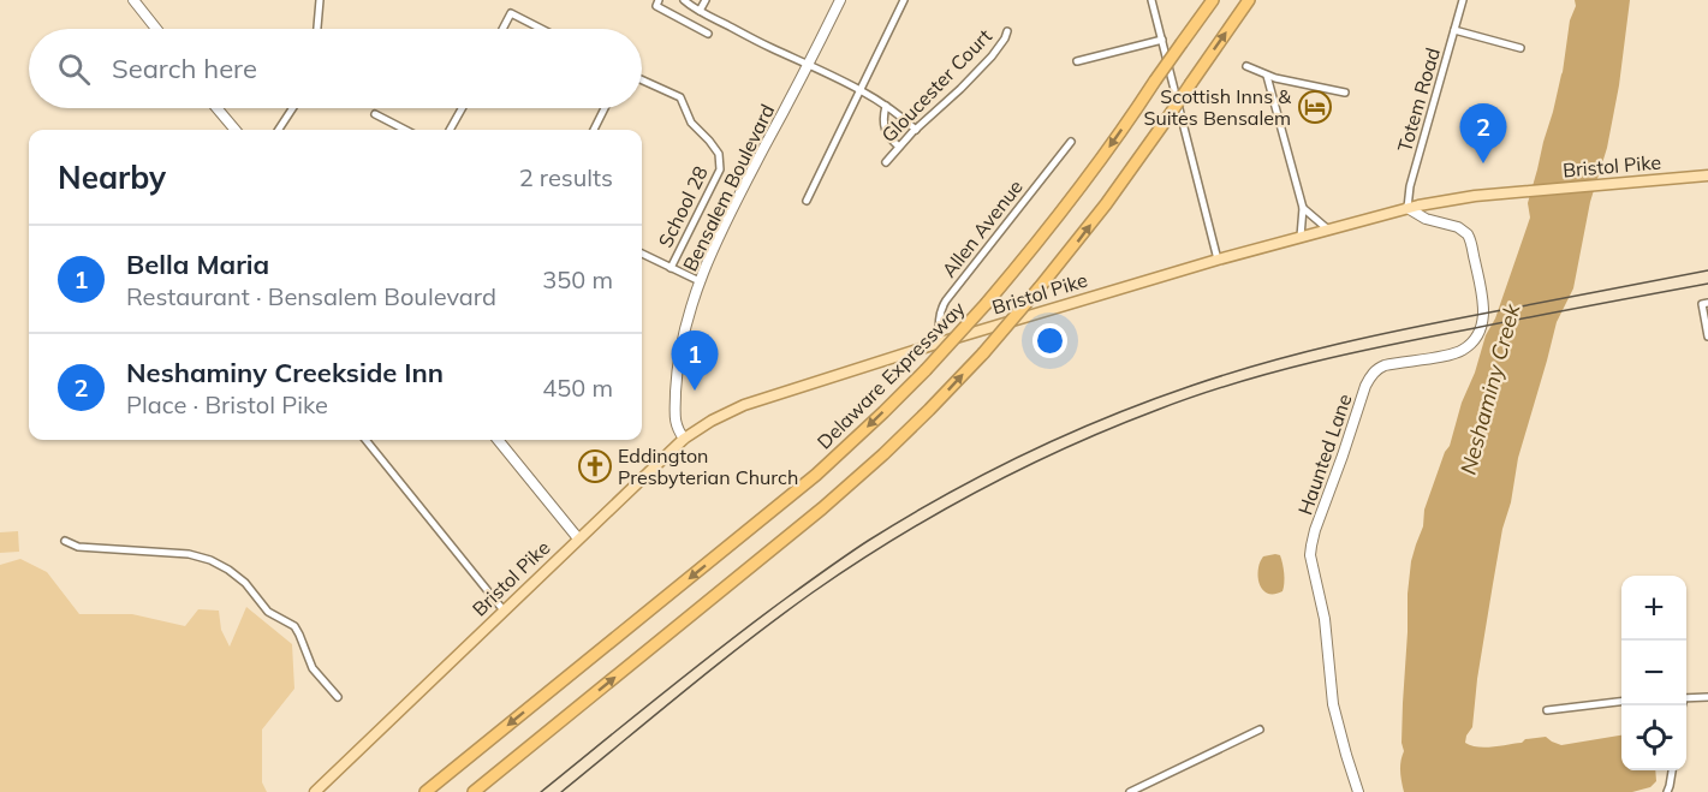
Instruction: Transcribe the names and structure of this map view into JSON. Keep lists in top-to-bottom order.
{
  "streets": {
    "highway": ["Delaware Expressway"],
    "main road": ["Bristol Pike"],
    "street": [
      "Gloucester Court",
      "Totem Road",
      "Bensalem Boulevard",
      "School 28",
      "Allen Avenue",
      "Haunted Lane"
    ]
  },
  "crossings": [
    ["Totem Road", "Bristol Pike"],
    ["Totem Road", "Haunted Lane"],
    ["Bristol Pike", "Bensalem Boulevard"],
    ["Bristol Pike", "Allen Avenue"],
    ["Bristol Pike", "Haunted Lane"]
  ],
  "water": ["Neshaminy Creek"],
  "places": {
    "hotel": ["Scottish Inns & Suites Bensalem"],
    "church": ["Eddington Presbyterian Church"]
  },
  "page": {
    "search": "Search here",
    "pins": ["2", "1"],
    "heading": ["Nearby", "2 results"],
    "list": [
      {
        "mark": "1",
        "name": "Bella Maria",
        "note": "Restaurant · Bensalem Boulevard",
        "value": "350 m"
      },
      {
        "mark": "2",
        "name": "Neshaminy Creekside Inn",
        "note": "Place · Bristol Pike",
        "value": "450 m"
      }
    ],
    "map_buttons": ["+", "−"]
  }
}
